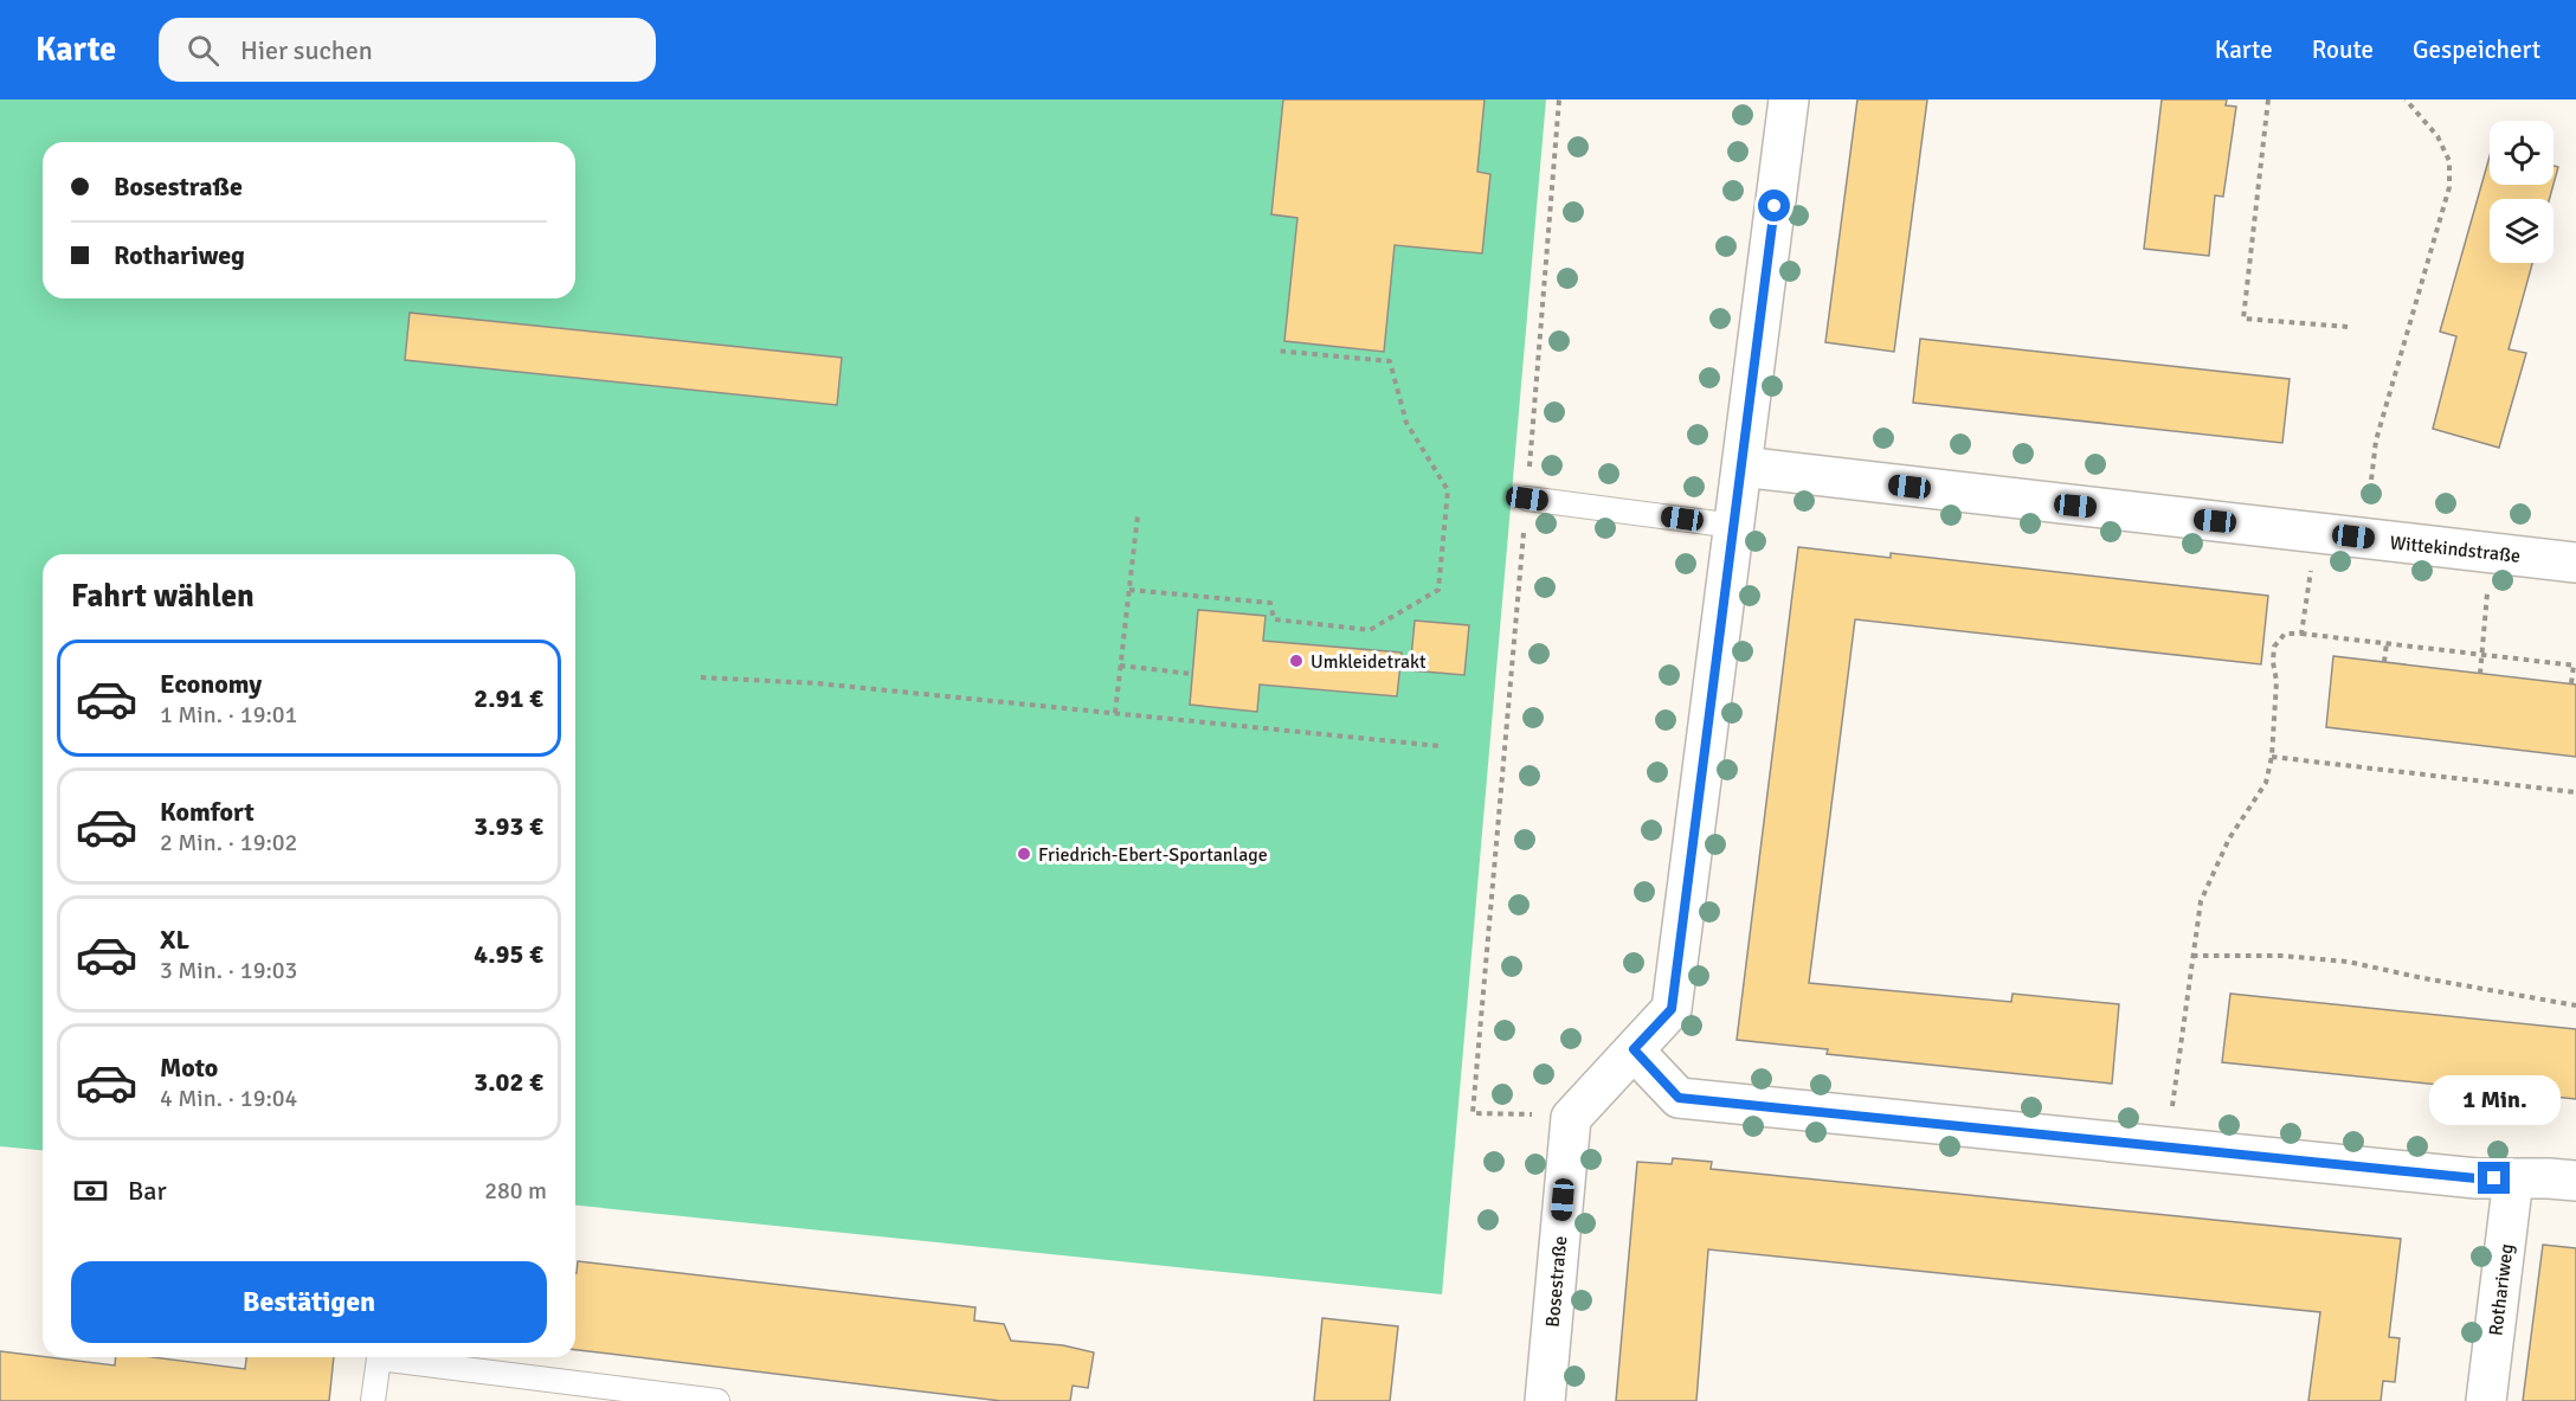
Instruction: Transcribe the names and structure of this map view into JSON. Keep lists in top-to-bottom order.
{
  "streets": {
    "street": ["Wittekindstraße", "Bosestraße", "Rothariweg"]
  },
  "crossings": [
    ["Wittekindstraße", "Bosestraße"]
  ],
  "places": ["Umkleidetrakt", "Friedrich-Ebert-Sportanlage"],
  "page": {
    "header": "Karte",
    "search": "Hier suchen",
    "nav": ["Karte", "Route", "Gespeichert"],
    "banner": ["Bosestraße", "Rothariweg"],
    "heading": "Fahrt wählen",
    "list": [
      {
        "name": "Economy",
        "note": "1 Min. · 19:01",
        "value": "2.91 €"
      },
      {
        "name": "Komfort",
        "note": "2 Min. · 19:02",
        "value": "3.93 €"
      },
      {
        "name": "XL",
        "note": "3 Min. · 19:03",
        "value": "4.95 €"
      },
      {
        "name": "Moto",
        "note": "4 Min. · 19:04",
        "value": "3.02 €"
      }
    ],
    "bubble": "1 Min.",
    "pay": ["Bar", "280 m"],
    "buttons": "Bestätigen"
  }
}
